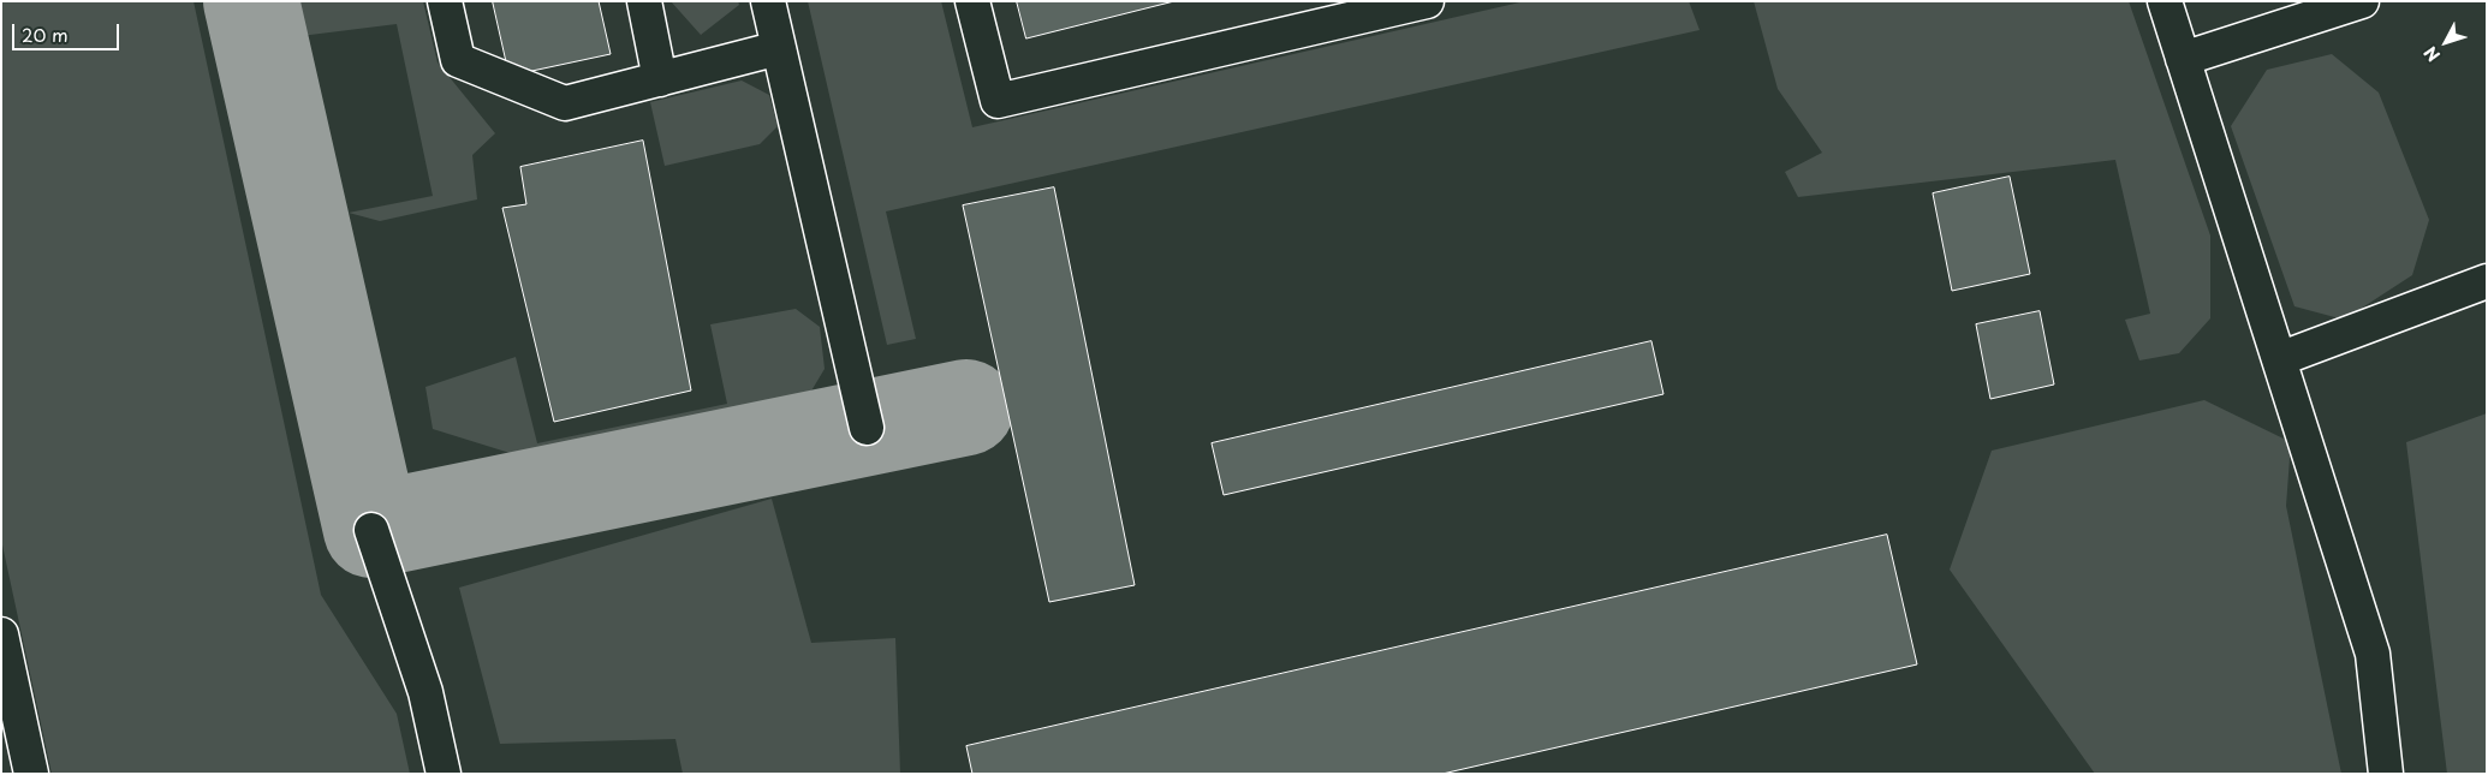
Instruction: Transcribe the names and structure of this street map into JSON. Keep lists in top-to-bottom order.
{
  "scale_bar": "20 m",
  "north": "bottom left"
}
